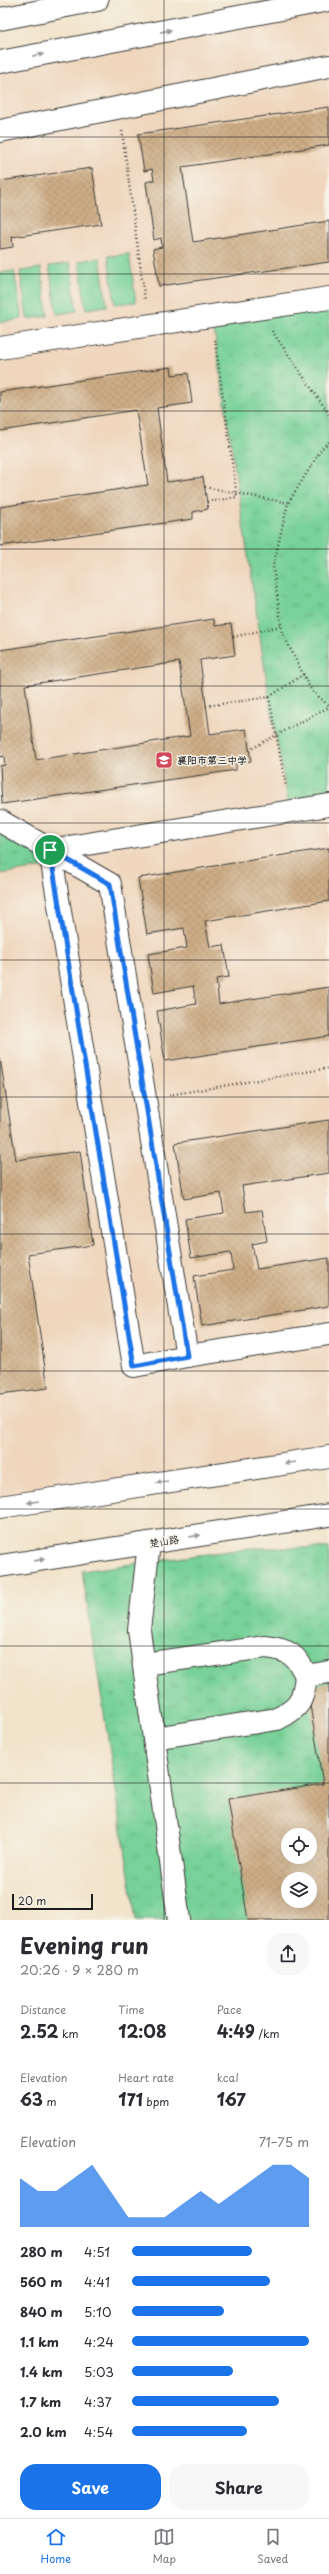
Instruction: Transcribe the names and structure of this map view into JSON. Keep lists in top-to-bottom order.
{
  "streets": {
    "main road": ["楚山路"]
  },
  "places": {
    "school or university": ["襄阳市第三中学"]
  },
  "scale_bar": "20 m",
  "page": {
    "scale": "20 m",
    "heading": ["Evening run", "20:26 · 9 × 280 m"],
    "stats": [
      ["Distance", "2.52 km"],
      ["Time", "12:08"],
      ["Pace", "4:49 /km"],
      ["Elevation", "63 m"],
      ["Heart rate", "171 bpm"],
      ["kcal", "167"]
    ],
    "chart": ["Elevation", "71–75 m"],
    "list": [
      {
        "name": "280 m",
        "note": "4:51"
      },
      {
        "name": "560 m",
        "note": "4:41"
      },
      {
        "name": "840 m",
        "note": "5:10"
      },
      {
        "name": "1.1 km",
        "note": "4:24"
      },
      {
        "name": "1.4 km",
        "note": "5:03"
      },
      {
        "name": "1.7 km",
        "note": "4:37"
      },
      {
        "name": "2.0 km",
        "note": "4:54"
      }
    ],
    "buttons": ["Save", "Share"],
    "tabs": ["Home", "Map", "Saved"]
  }
}
